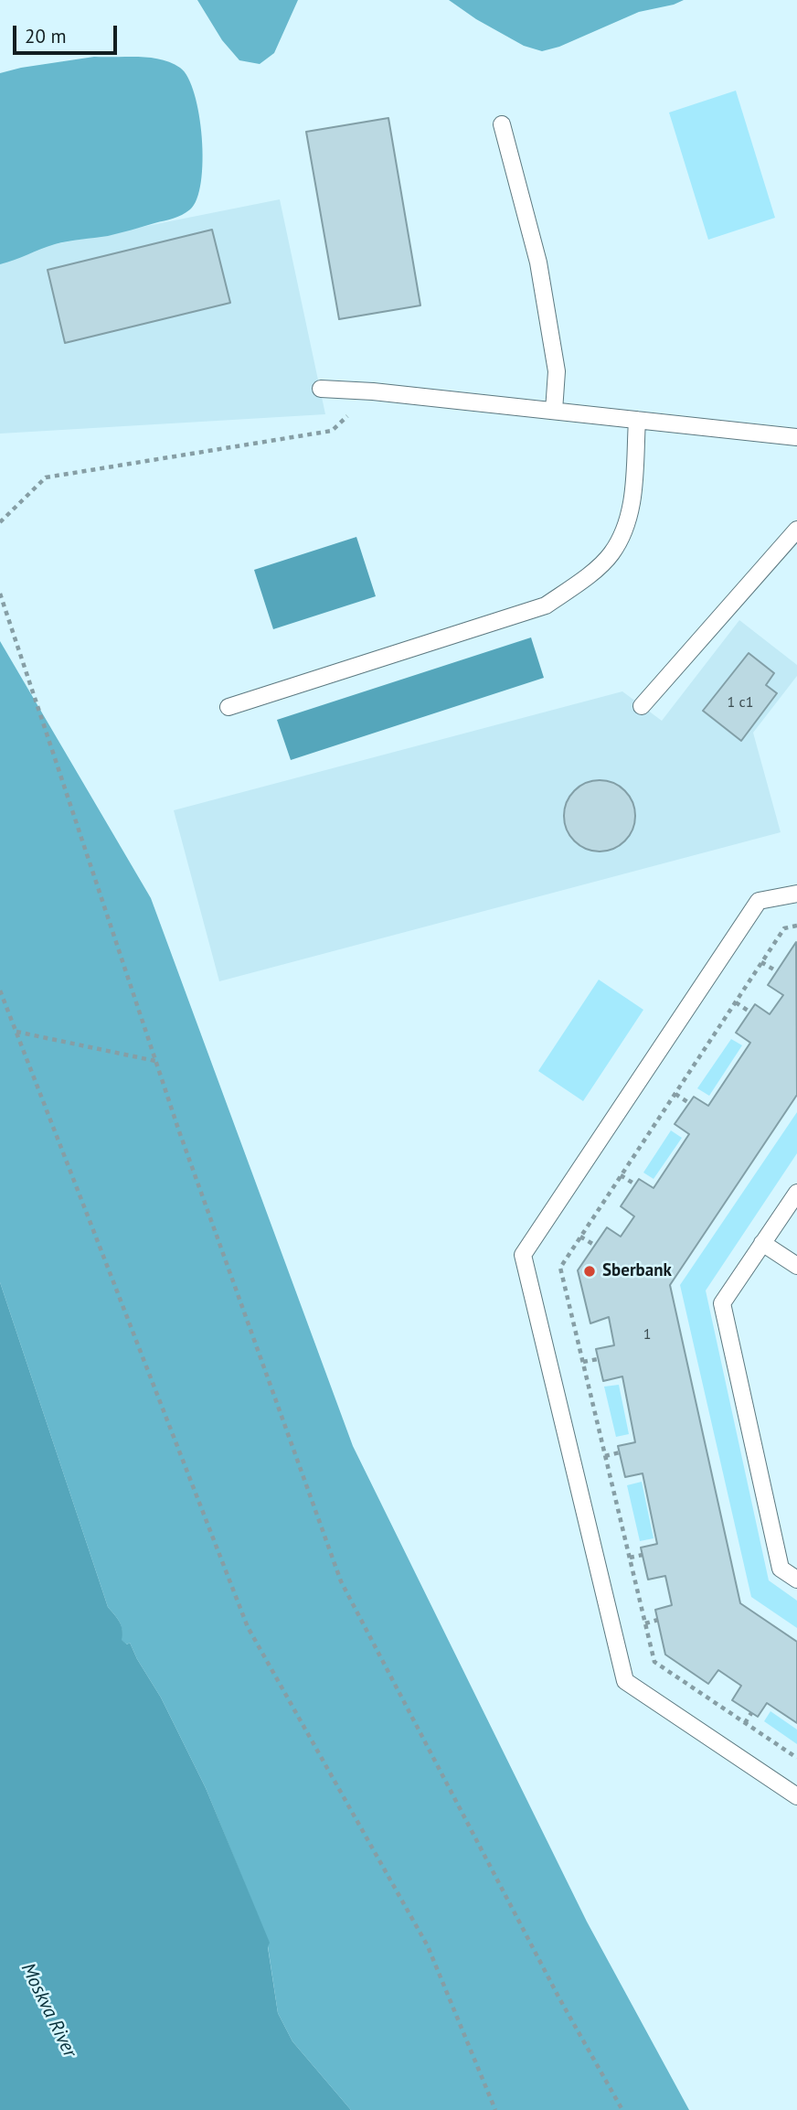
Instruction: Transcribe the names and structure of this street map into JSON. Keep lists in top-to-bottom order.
{
  "water": ["Moskva River"],
  "places": ["Sberbank"],
  "house_numbers": ["1 с1", "1"],
  "scale_bar": "20 m"
}
